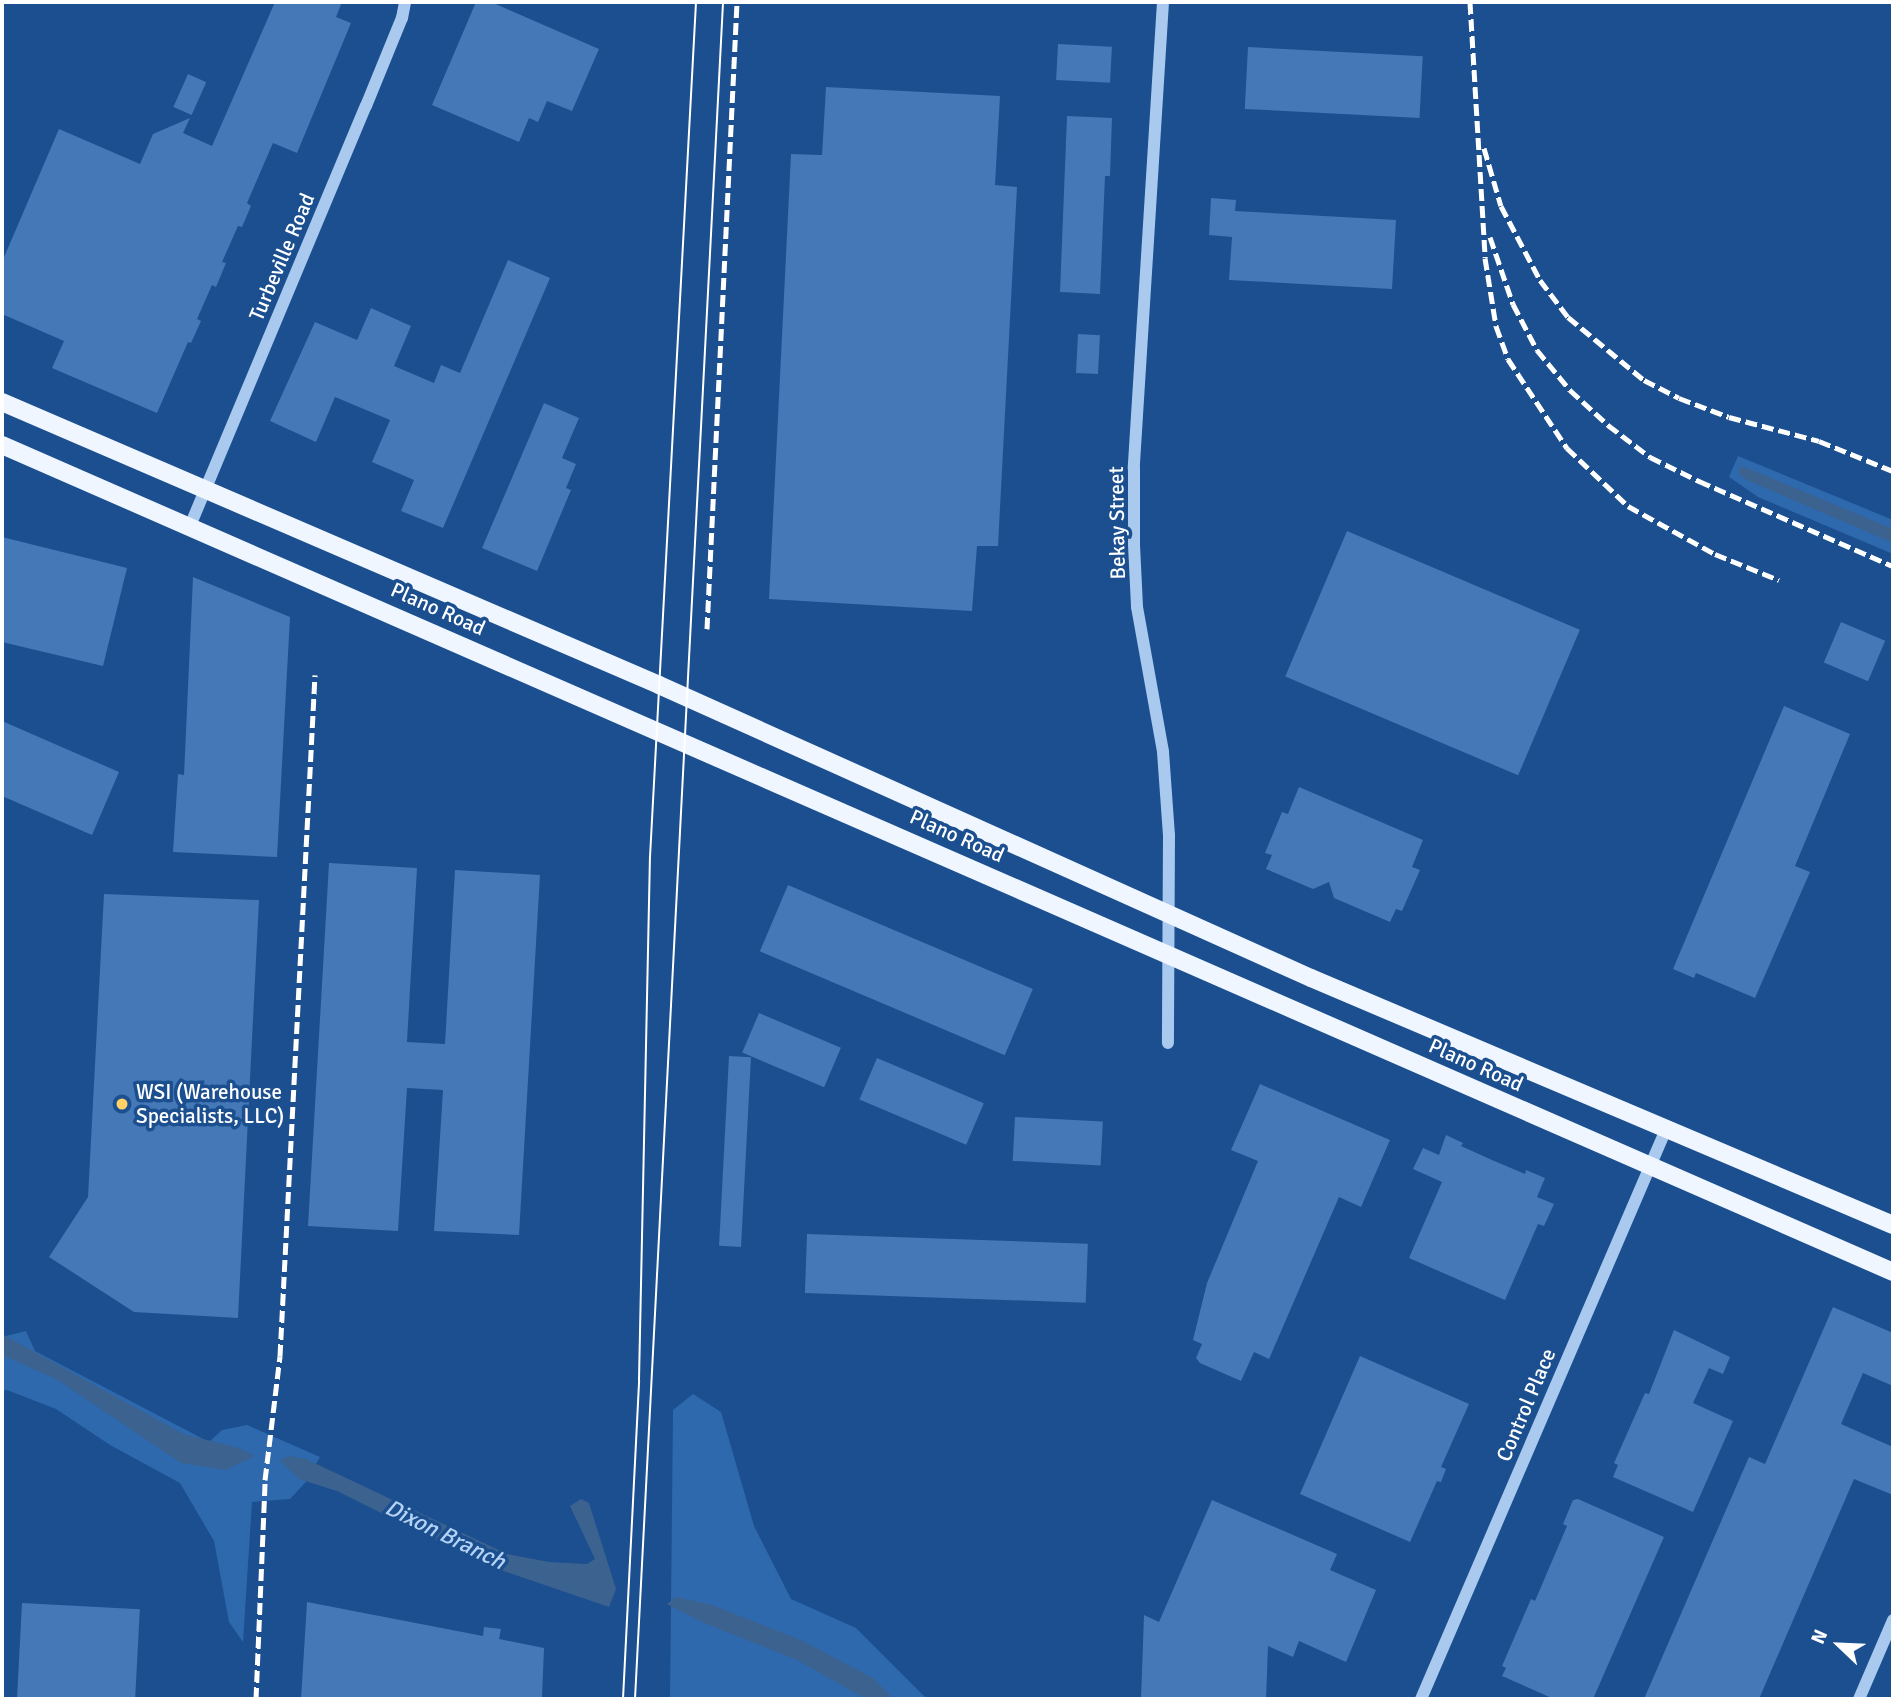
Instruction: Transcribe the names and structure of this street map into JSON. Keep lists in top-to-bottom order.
{
  "streets": {
    "main road": ["Plano Road"],
    "street": ["Turbeville Road", "Bekay Street", "Control Place"]
  },
  "crossings": [
    ["Turbeville Road", "Plano Road"],
    ["Bekay Street", "Plano Road"],
    ["Plano Road", "Control Place"]
  ],
  "water": ["Dixon Branch"],
  "places": ["WSI (Warehouse Specialists, LLC)"],
  "north": "top left"
}
